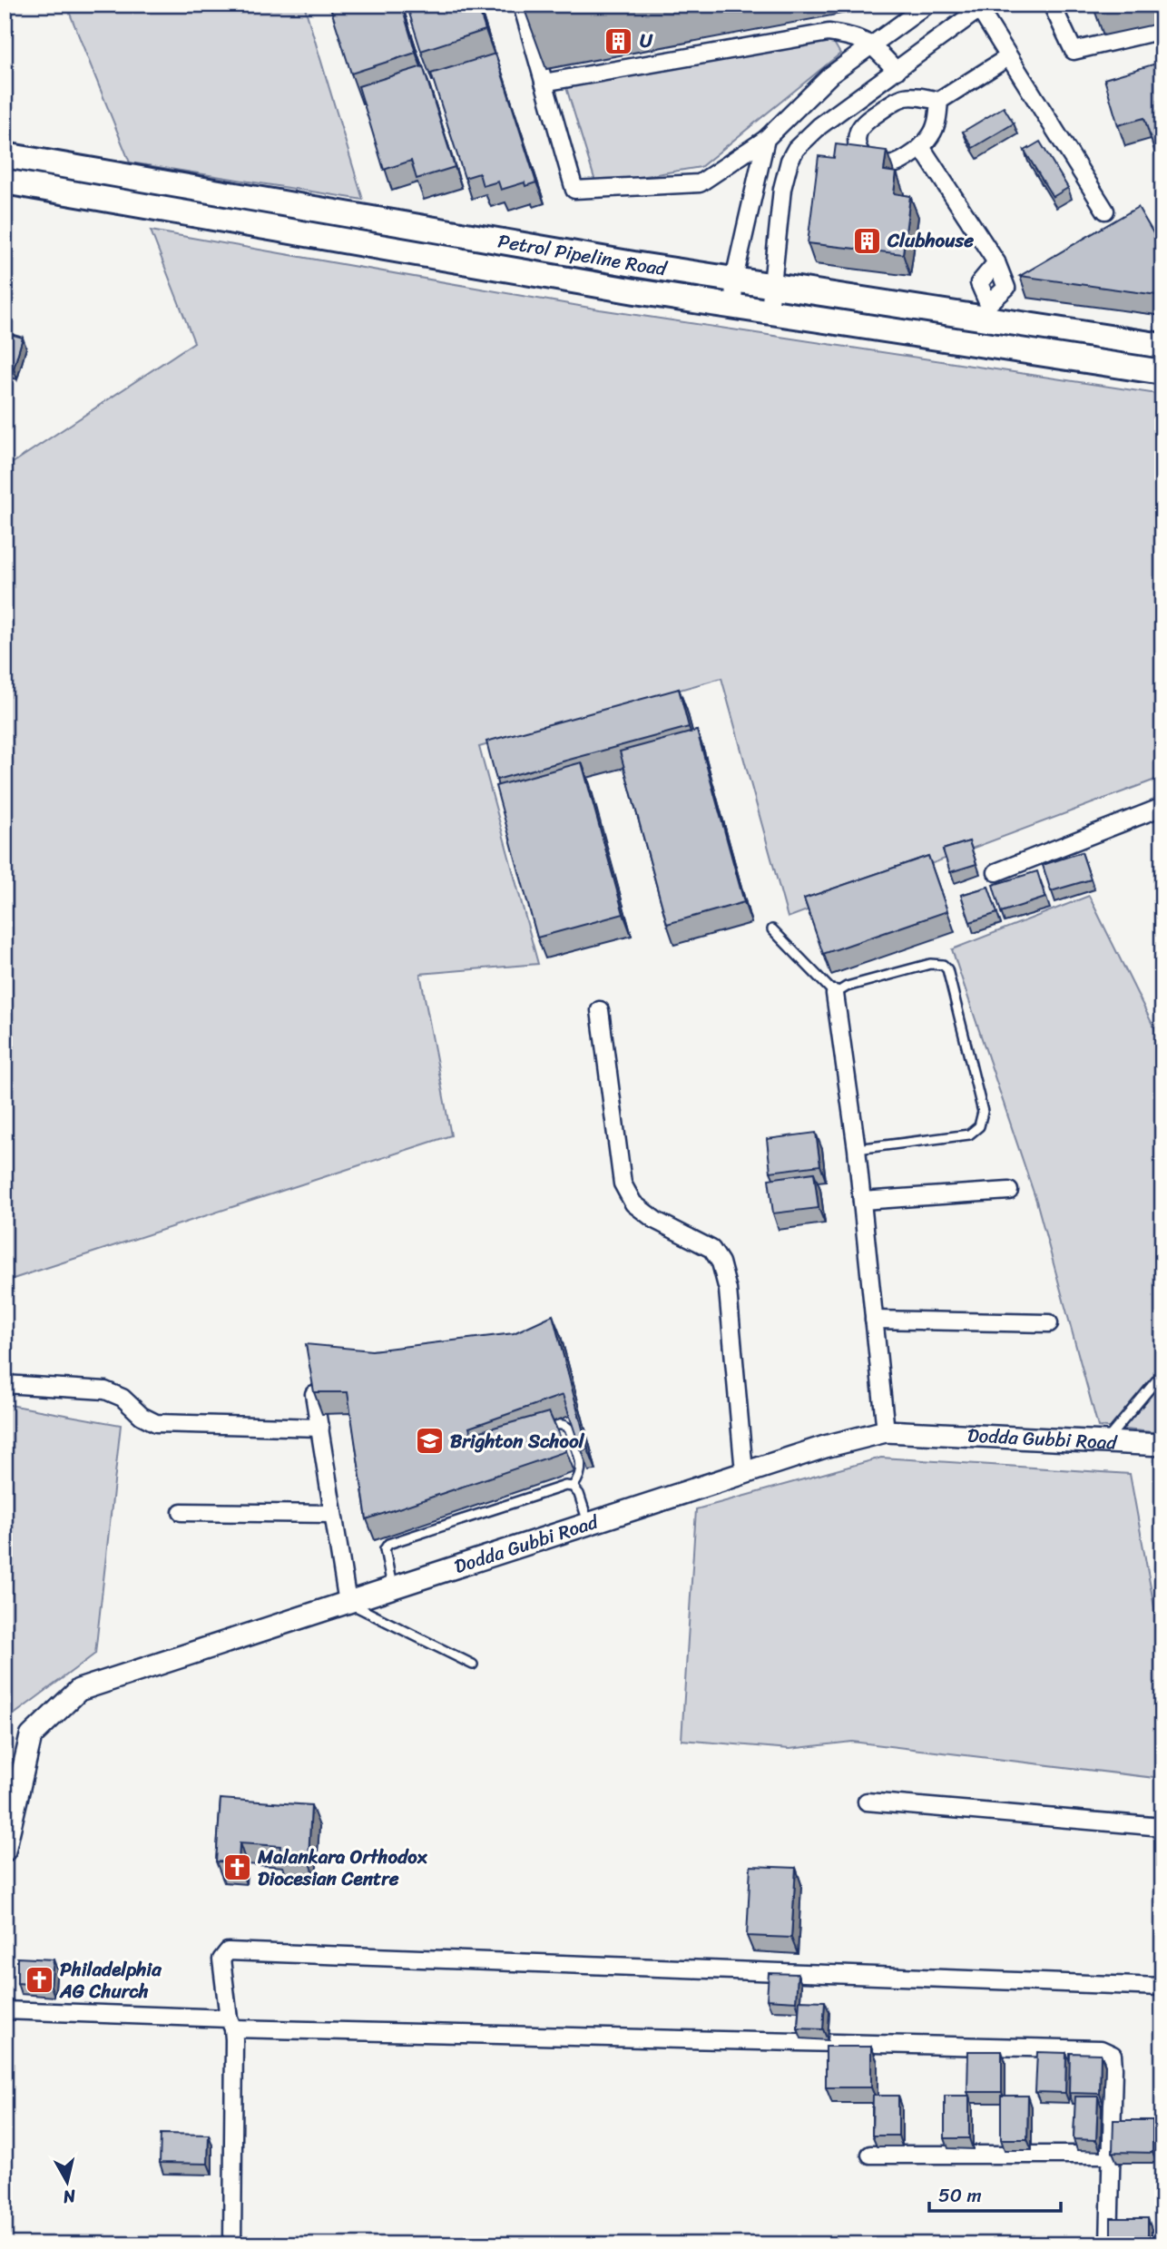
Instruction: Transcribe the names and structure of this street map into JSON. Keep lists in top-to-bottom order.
{
  "streets": {
    "main road": ["Petrol Pipeline Road"],
    "street": ["Dodda Gubbi Road"]
  },
  "places": {
    "building": ["U", "Clubhouse"],
    "school or university": ["Brighton School"],
    "church": ["Malankara Orthodox Diocesian Centre", "Philadelphia AG Church"]
  },
  "scale_bar": "50 m",
  "north": "bottom"
}
